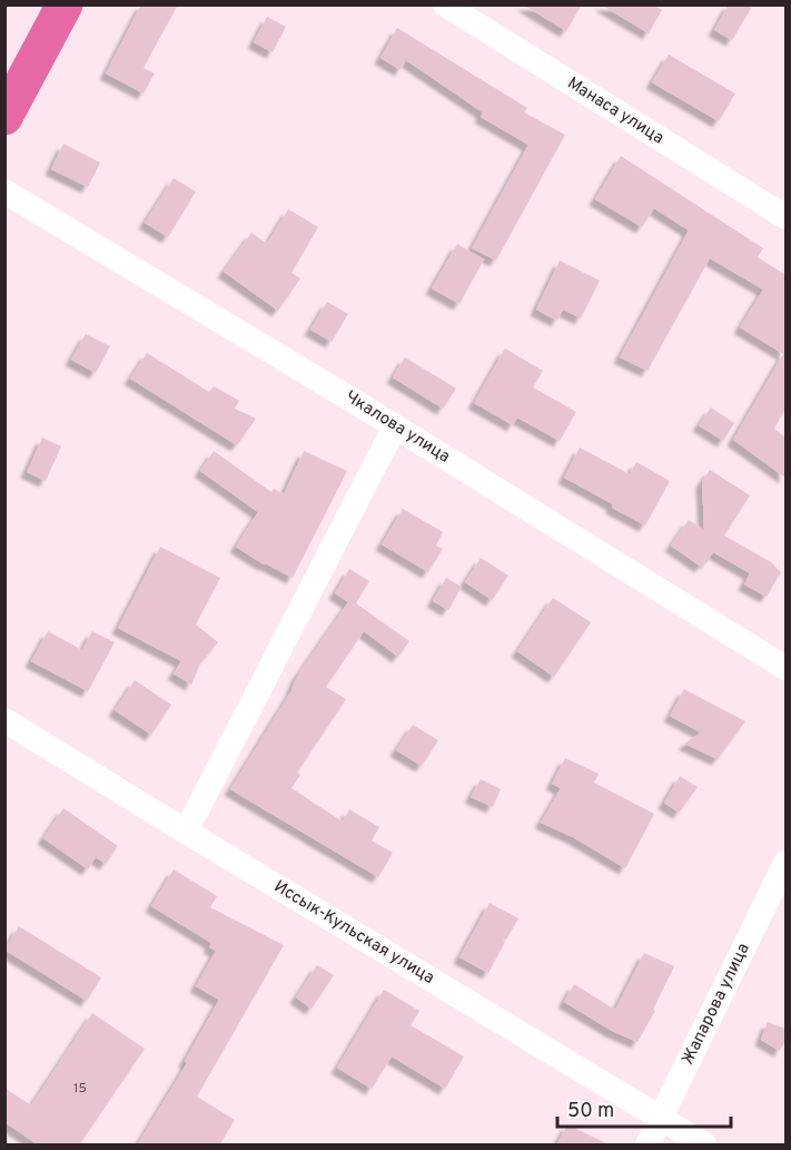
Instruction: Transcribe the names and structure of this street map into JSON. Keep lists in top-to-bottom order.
{
  "streets": {
    "street": [
      "Манаса улица",
      "Чкалова улица",
      "Иссык-Кульская улица",
      "Жапарова улица"
    ]
  },
  "crossings": [
    ["Иссык-Кульская улица", "Жапарова улица"]
  ],
  "house_numbers": ["15"],
  "scale_bar": "50 m"
}
